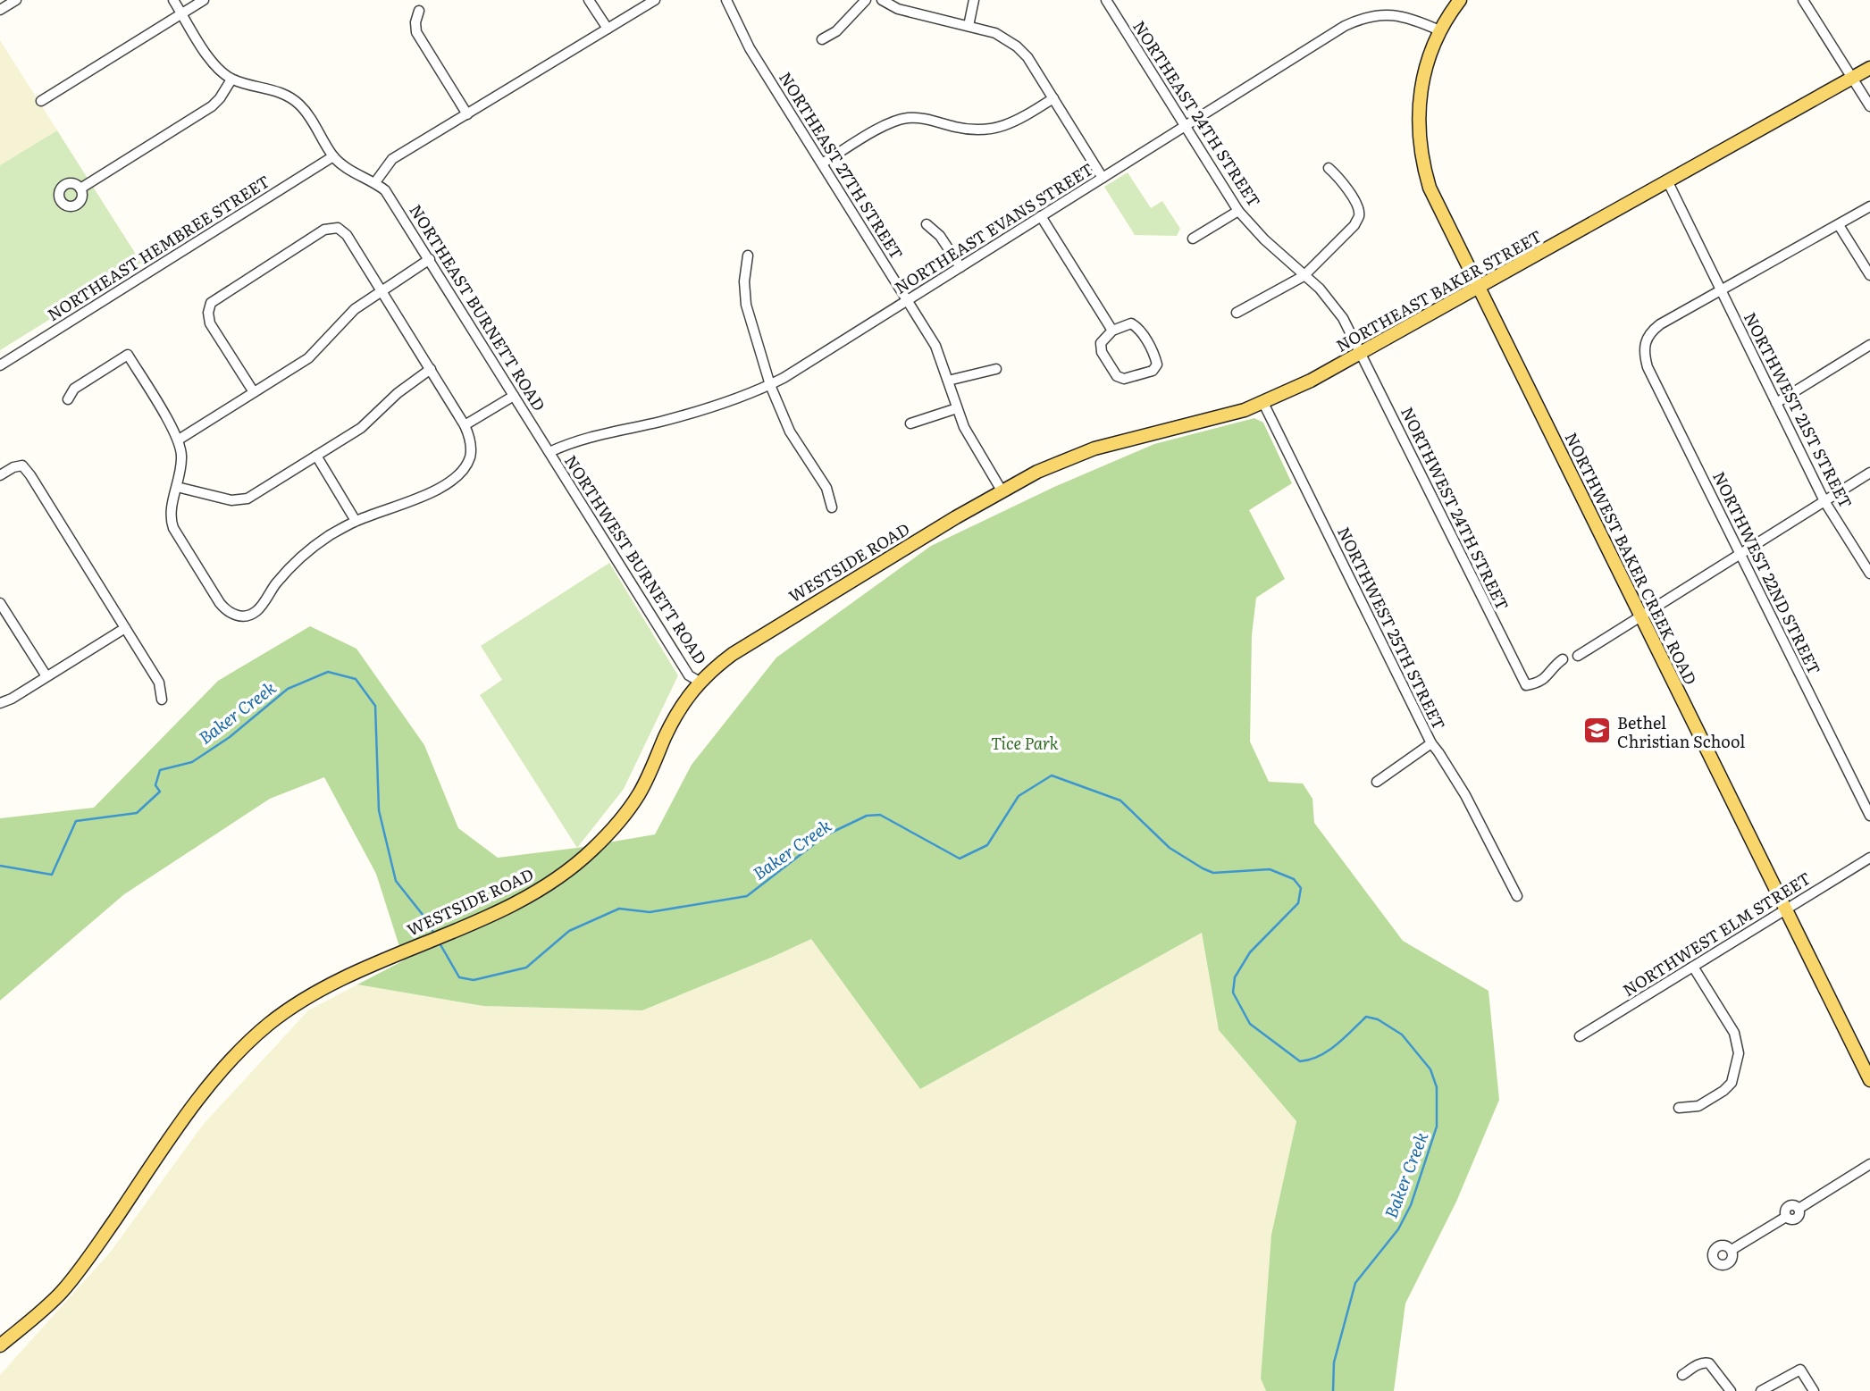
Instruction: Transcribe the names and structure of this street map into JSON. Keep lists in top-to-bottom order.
{
  "streets": {
    "main road": ["NORTHEAST BAKER STREET", "NORTHWEST BAKER CREEK ROAD", "WESTSIDE ROAD"],
    "street": [
      "NORTHEAST 24TH STREET",
      "NORTHEAST 27TH STREET",
      "NORTHEAST EVANS STREET",
      "NORTHEAST HEMBREE STREET",
      "NORTHEAST BURNETT ROAD",
      "NORTHWEST 21ST STREET",
      "NORTHWEST 24TH STREET",
      "NORTHWEST BURNETT ROAD",
      "NORTHWEST 22ND STREET",
      "NORTHWEST 25TH STREET",
      "NORTHWEST ELM STREET"
    ]
  },
  "crossings": [
    ["NORTHEAST 24TH STREET", "NORTHEAST EVANS STREET"],
    ["NORTHEAST 24TH STREET", "NORTHEAST BAKER STREET"],
    ["NORTHEAST 24TH STREET", "NORTHWEST 24TH STREET"],
    ["NORTHEAST 27TH STREET", "NORTHEAST EVANS STREET"],
    ["NORTHEAST 27TH STREET", "NORTHEAST BAKER STREET"],
    ["NORTHEAST 27TH STREET", "WESTSIDE ROAD"],
    ["NORTHEAST EVANS STREET", "NORTHEAST BURNETT ROAD"],
    ["NORTHEAST EVANS STREET", "NORTHWEST BAKER CREEK ROAD"],
    ["NORTHEAST EVANS STREET", "NORTHWEST BURNETT ROAD"],
    ["NORTHEAST BAKER STREET", "NORTHWEST 21ST STREET"],
    ["NORTHEAST BAKER STREET", "NORTHWEST 24TH STREET"],
    ["NORTHEAST BAKER STREET", "NORTHWEST BAKER CREEK ROAD"],
    ["NORTHEAST BAKER STREET", "WESTSIDE ROAD"],
    ["NORTHEAST BAKER STREET", "NORTHWEST 25TH STREET"],
    ["NORTHEAST BURNETT ROAD", "NORTHWEST BURNETT ROAD"],
    ["NORTHWEST 21ST STREET", "NORTHWEST 22ND STREET"],
    ["NORTHWEST BAKER CREEK ROAD", "NORTHWEST ELM STREET"],
    ["NORTHWEST BURNETT ROAD", "WESTSIDE ROAD"]
  ],
  "water": ["Baker Creek"],
  "parks": ["Tice Park"],
  "places": {
    "school or university": ["Bethel Christian School"]
  }
}
